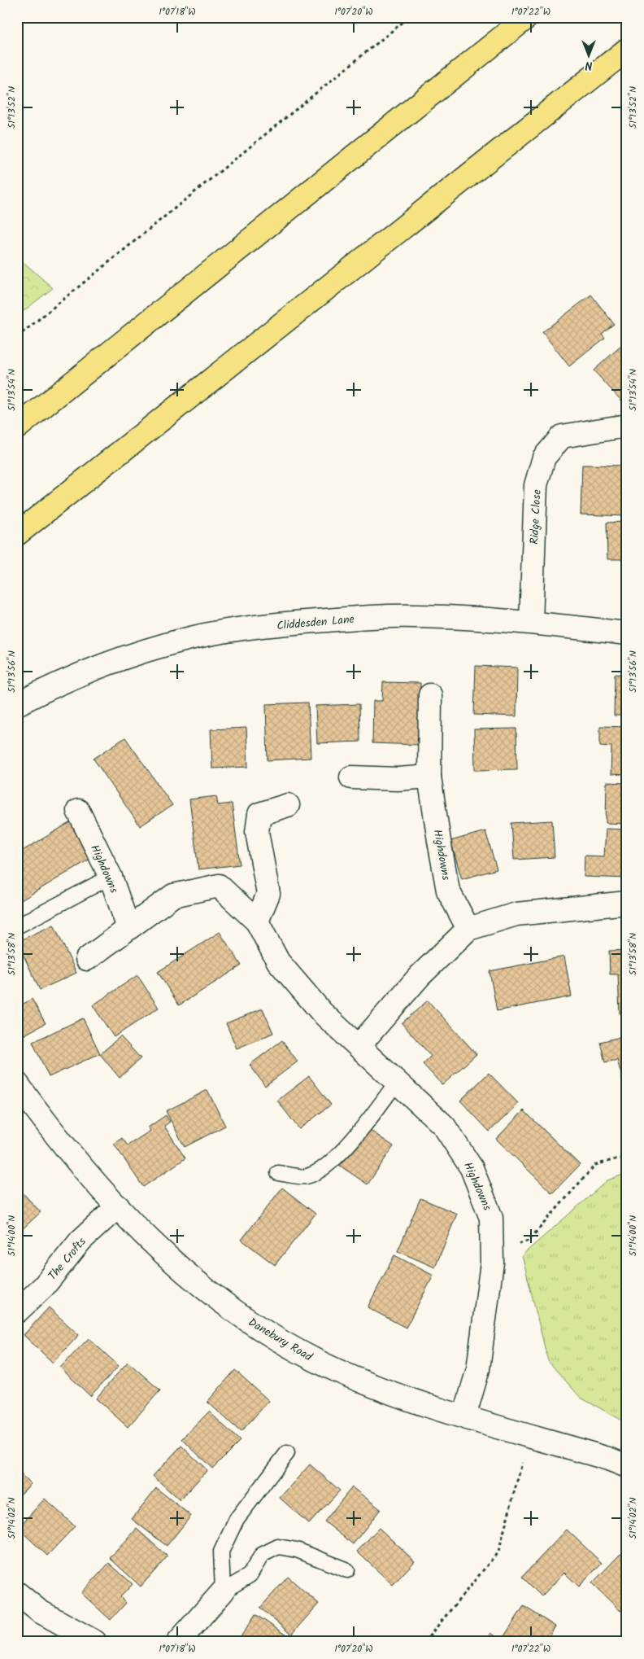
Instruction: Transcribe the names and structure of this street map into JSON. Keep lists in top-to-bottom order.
{
  "streets": {
    "street": [
      "Ridge Close",
      "Cliddesden Lane",
      "Highdowns",
      "The Crofts",
      "Danebury Road"
    ]
  },
  "crossings": [
    ["Ridge Close", "Cliddesden Lane"],
    ["Highdowns", "Danebury Road"],
    ["The Crofts", "Danebury Road"]
  ],
  "north": "bottom",
  "coordinates": [
    "1°07'18\"W",
    "1°07'20\"W",
    "1°07'22\"W",
    "51°13'52\"N",
    "51°13'54\"N",
    "51°13'56\"N",
    "51°13'58\"N",
    "51°14'00\"N",
    "51°14'02\"N"
  ]
}
